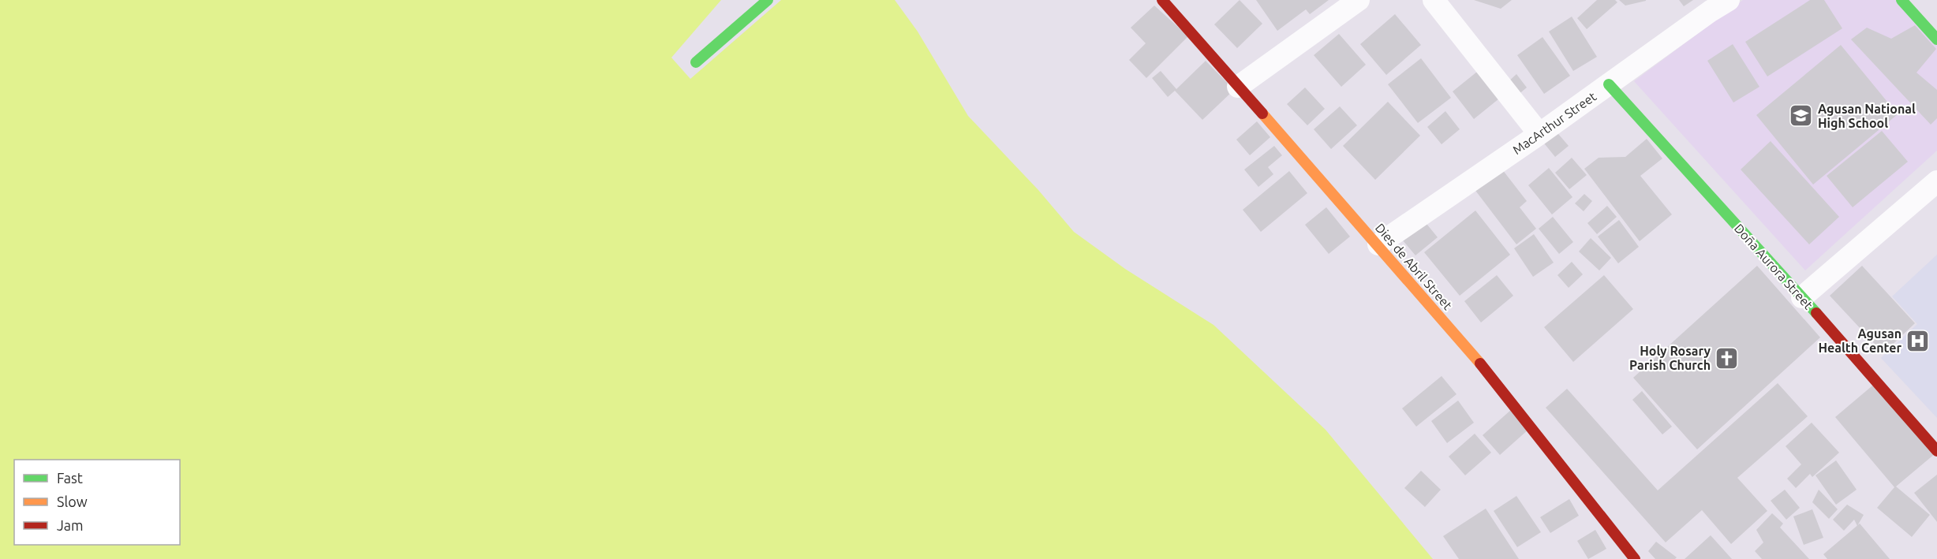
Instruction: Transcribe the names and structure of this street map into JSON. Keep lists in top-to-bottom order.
{
  "streets": {
    "street": ["MacArthur Street", "Dies de Abril Street", "Doña Aurora Street"]
  },
  "crossings": [
    ["MacArthur Street", "Dies de Abril Street"],
    ["MacArthur Street", "Doña Aurora Street"]
  ],
  "places": {
    "school or university": ["Agusan National High School"],
    "hospital": ["Agusan Health Center"],
    "church": ["Holy Rosary Parish Church"]
  },
  "legend": ["Fast", "Slow", "Jam"]
}
